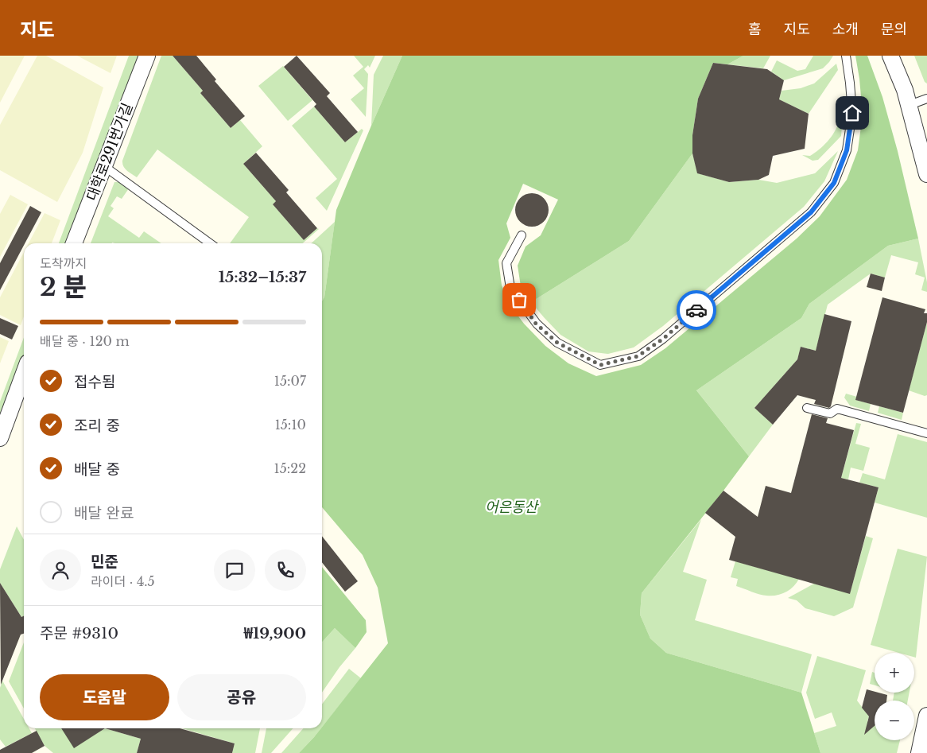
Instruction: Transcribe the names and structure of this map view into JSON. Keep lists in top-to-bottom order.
{
  "streets": {
    "street": ["대학로291번가길"]
  },
  "parks": ["어은동산"],
  "page": {
    "header": "지도",
    "nav": [
      "홈",
      "지도",
      "소개",
      "문의"
    ],
    "heading": ["2 분", "도착까지", "15:32–15:37"],
    "panel": [
      "민준",
      "라이더 · 4.5",
      "주문 #9310",
      "₩19,900"
    ],
    "bar": "배달 중 · 120 m",
    "list": [
      ["접수됨", "15:07"],
      ["조리 중", "15:10"],
      ["배달 중", "15:22"],
      "배달 완료"
    ],
    "map_buttons": ["+", "−"],
    "buttons": ["도움말", "공유"]
  }
}
